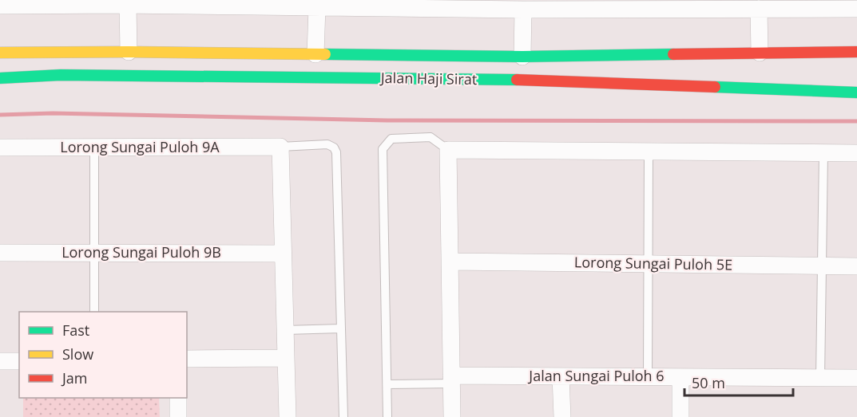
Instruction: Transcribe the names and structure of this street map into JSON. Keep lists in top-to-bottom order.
{
  "streets": {
    "main road": ["Jalan Haji Sirat"],
    "street": [
      "Lorong Sungai Puloh 9A",
      "Lorong Sungai Puloh 9B",
      "Lorong Sungai Puloh 5E",
      "Jalan Sungai Puloh 6"
    ]
  },
  "legend": ["Fast", "Slow", "Jam"],
  "scale_bar": "50 m"
}
